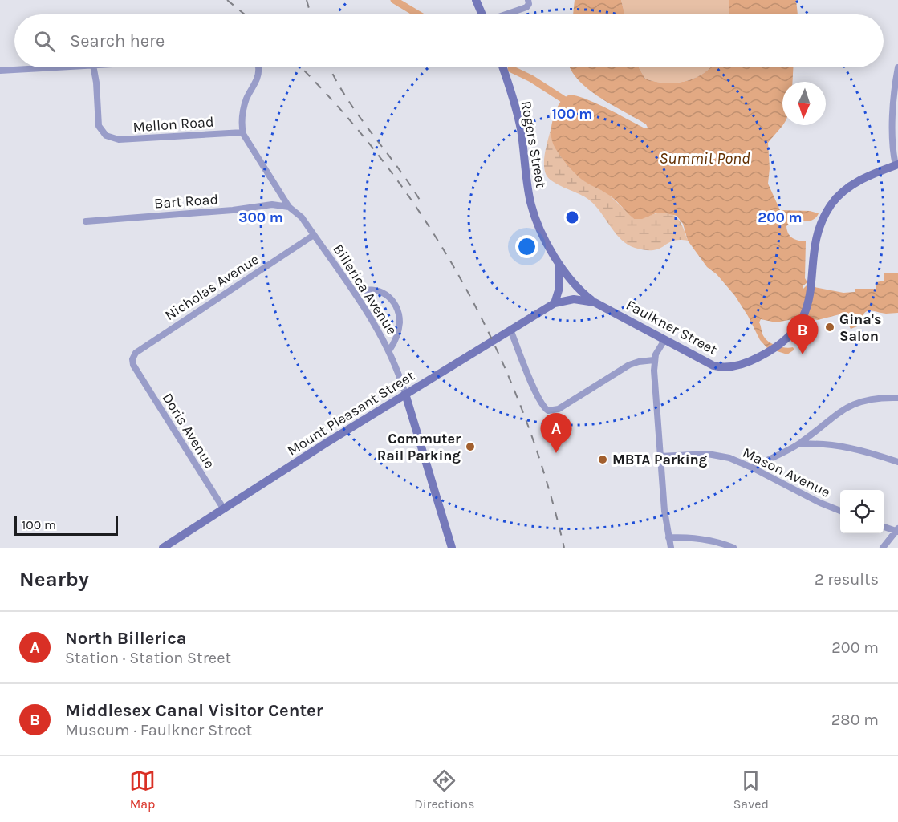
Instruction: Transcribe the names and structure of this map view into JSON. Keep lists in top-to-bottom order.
{
  "streets": {
    "main road": [
      "Rogers Street",
      "Billerica Avenue",
      "Faulkner Street",
      "Mount Pleasant Street"
    ],
    "street": [
      "Mellon Road",
      "Bart Road",
      "Nicholas Avenue",
      "Doris Avenue",
      "Mason Avenue"
    ]
  },
  "crossings": [
    ["Mellon Road", "Billerica Avenue"],
    ["Rogers Street", "Faulkner Street"],
    ["Rogers Street", "Mount Pleasant Street"],
    ["Bart Road", "Billerica Avenue"],
    ["Nicholas Avenue", "Billerica Avenue"],
    ["Nicholas Avenue", "Doris Avenue"],
    ["Billerica Avenue", "Mount Pleasant Street"],
    ["Faulkner Street", "Mount Pleasant Street"],
    ["Mount Pleasant Street", "Doris Avenue"]
  ],
  "water": ["Summit Pond"],
  "places": ["Gina's Salon", "Commuter Rail Parking", "MBTA Parking"],
  "scale_bar": "100 m",
  "north": "bottom",
  "page": {
    "search": "Search here",
    "pins": ["B", "A"],
    "scale": "100 m",
    "heading": ["Nearby", "2 results"],
    "list": [
      {
        "mark": "A",
        "name": "North Billerica",
        "note": "Station · Station Street",
        "value": "200 m"
      },
      {
        "mark": "B",
        "name": "Middlesex Canal Visitor Center",
        "note": "Museum · Faulkner Street",
        "value": "280 m"
      }
    ],
    "nav": ["Map", "Directions", "Saved"]
  },
  "rings": ["100 m", "200 m", "300 m"]
}
